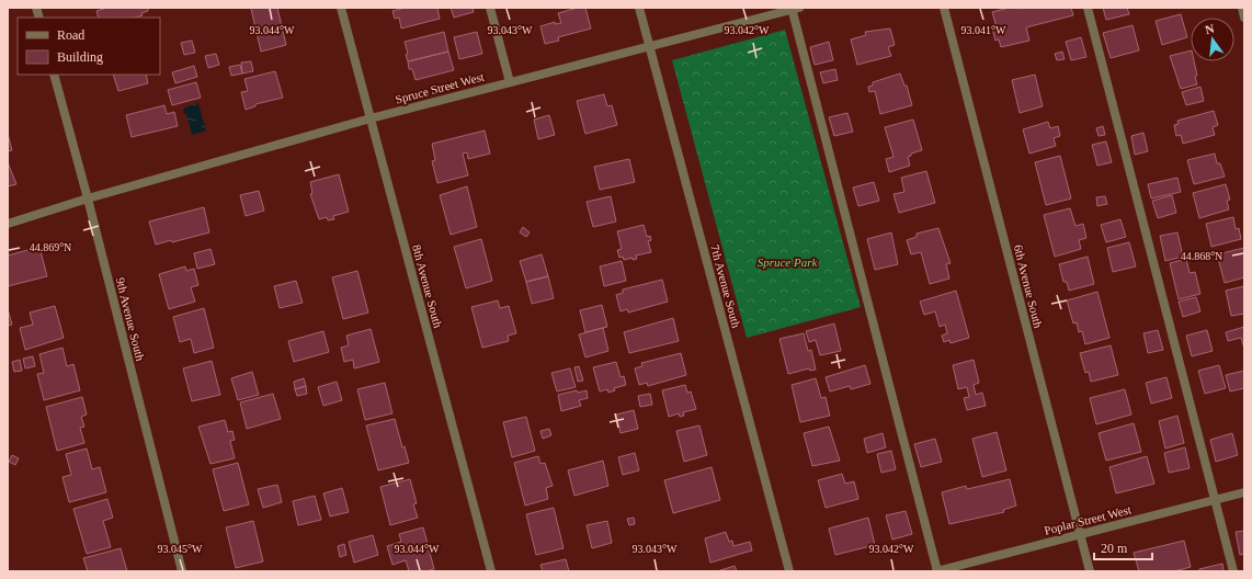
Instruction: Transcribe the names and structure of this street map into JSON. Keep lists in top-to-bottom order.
{
  "streets": {
    "street": [
      "Spruce Street West",
      "8th Avenue South",
      "7th Avenue South",
      "6th Avenue South",
      "9th Avenue South",
      "Poplar Street West"
    ]
  },
  "crossings": [
    ["Spruce Street West", "8th Avenue South"],
    ["Spruce Street West", "7th Avenue South"],
    ["Spruce Street West", "9th Avenue South"],
    ["6th Avenue South", "Poplar Street West"]
  ],
  "parks": ["Spruce Park"],
  "legend": ["Road", "Building"],
  "scale_bar": "20 m",
  "north": "top",
  "coordinates": [
    "93.044°W",
    "93.043°W",
    "93.042°W",
    "93.041°W",
    "44.869°N",
    "44.868°N",
    "93.045°W"
  ]
}
